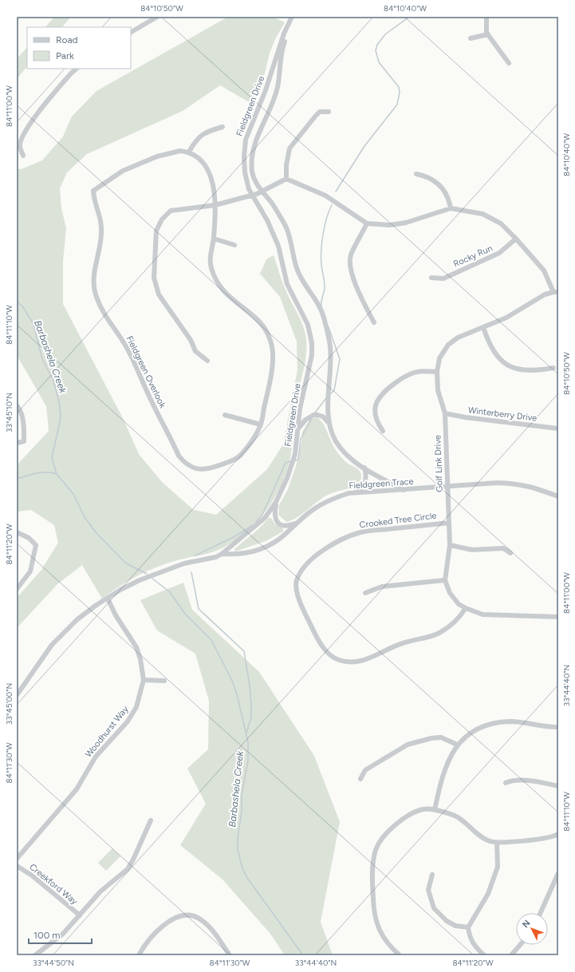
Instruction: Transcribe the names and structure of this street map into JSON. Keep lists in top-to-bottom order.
{
  "streets": {
    "street": [
      "Fieldgreen Drive",
      "Rocky Run",
      "Fieldgreen Overlook",
      "Winterberry Drive",
      "Golf Link Drive",
      "Fieldgreen Trace",
      "Crooked Tree Circle",
      "Woodhurst Way",
      "Creekford Way"
    ]
  },
  "crossings": [
    ["Fieldgreen Drive", "Fieldgreen Trace"],
    ["Fieldgreen Drive", "Woodhurst Way"],
    ["Winterberry Drive", "Golf Link Drive"],
    ["Golf Link Drive", "Fieldgreen Trace"],
    ["Golf Link Drive", "Crooked Tree Circle"]
  ],
  "water": ["Barbashela Creek"],
  "legend": ["Road", "Park"],
  "scale_bar": "100 m",
  "north": "top left",
  "coordinates": [
    "84°10'50\"W",
    "84°10'40\"W",
    "84°11'00\"W",
    "84°11'10\"W",
    "33°45'10\"N",
    "84°11'20\"W",
    "33°44'40\"N",
    "33°45'00\"N",
    "84°11'30\"W",
    "33°44'50\"N"
  ]
}
